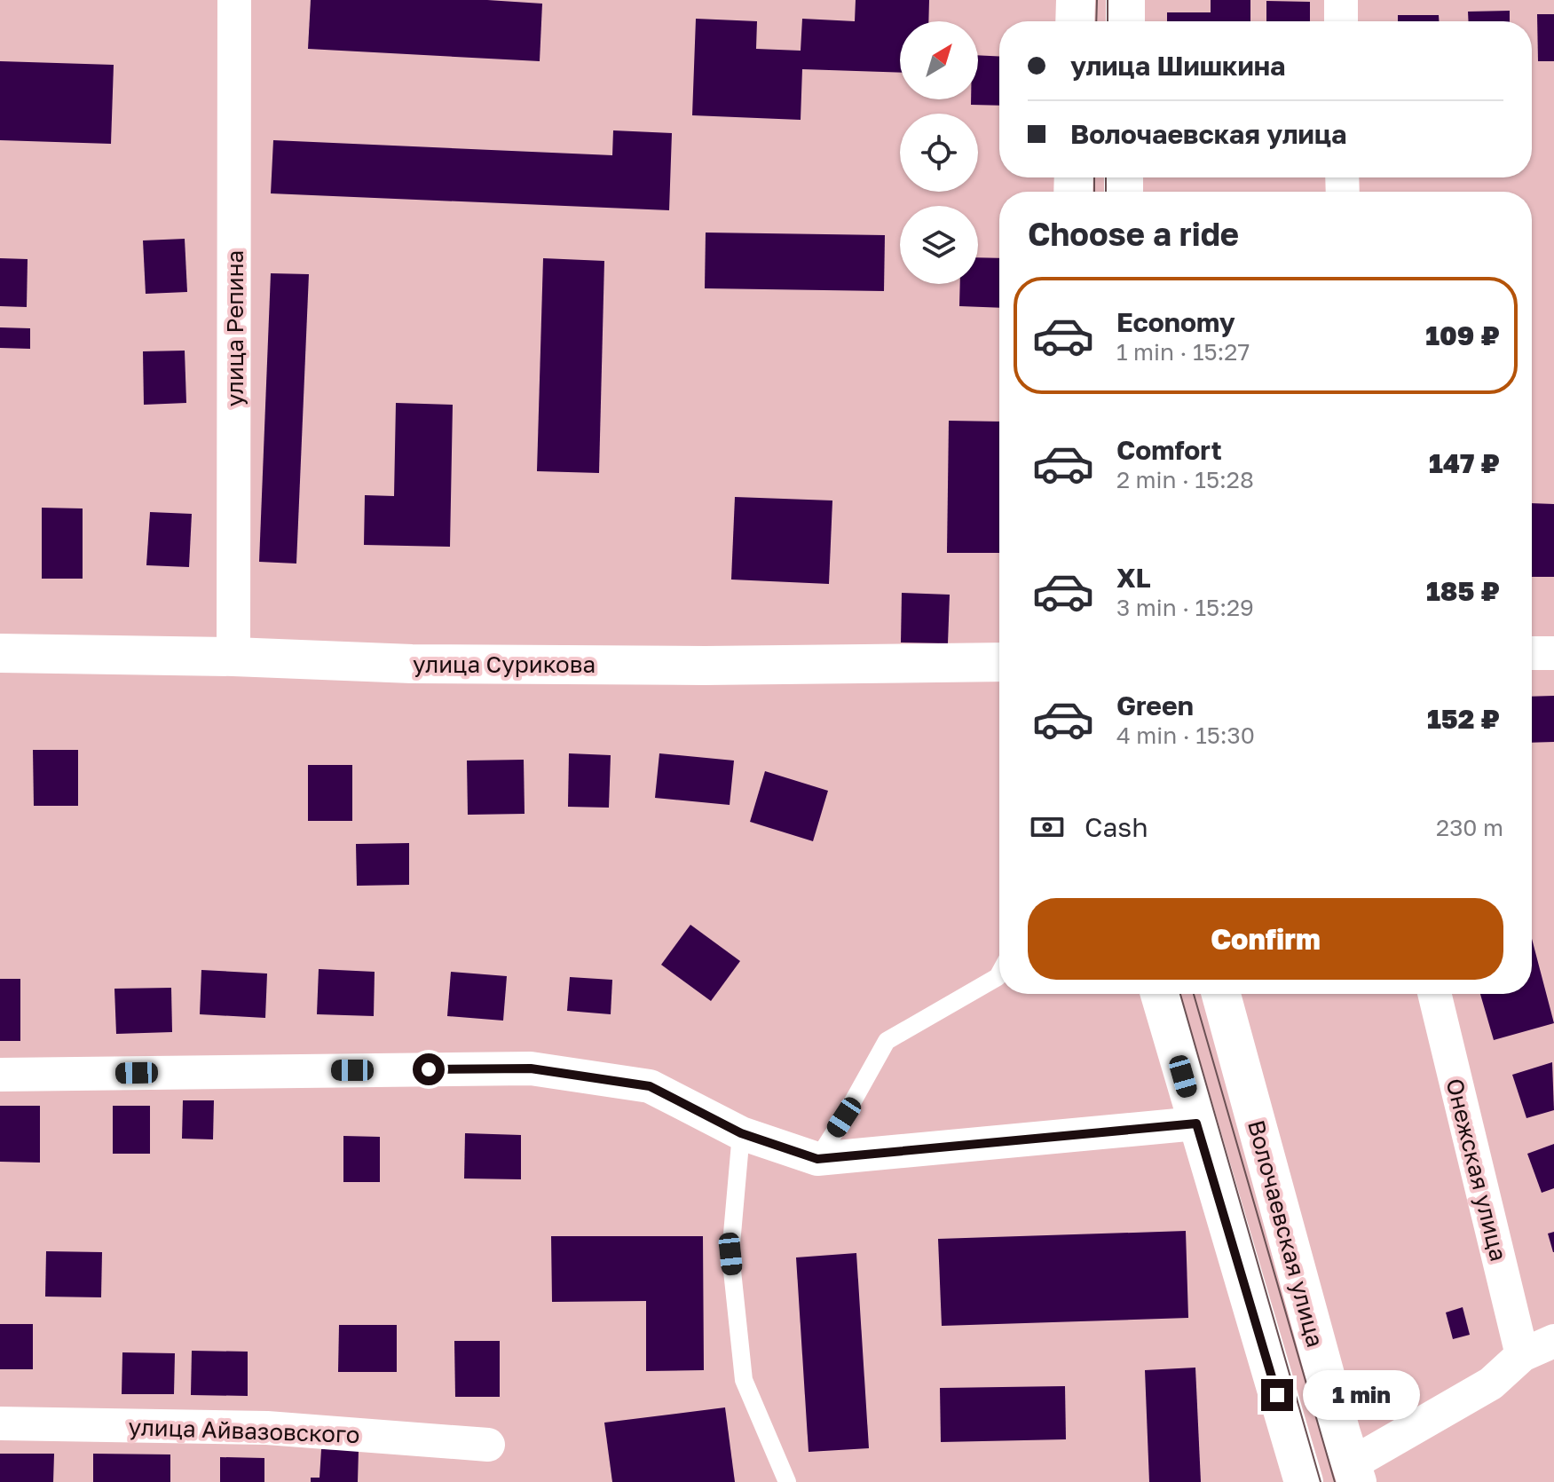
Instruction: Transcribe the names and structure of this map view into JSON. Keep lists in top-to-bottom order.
{
  "streets": {
    "main road": ["улица Сурикова", "Волочаевская улица"],
    "street": ["улица Репина", "Онежская улица", "улица Айвазовского"]
  },
  "crossings": [
    ["улица Репина", "улица Сурикова"]
  ],
  "north": "top right",
  "page": {
    "banner": ["улица Шишкина", "Волочаевская улица"],
    "heading": "Choose a ride",
    "list": [
      {
        "name": "Economy",
        "note": "1 min · 15:27",
        "value": "109 ₽"
      },
      {
        "name": "Comfort",
        "note": "2 min · 15:28",
        "value": "147 ₽"
      },
      {
        "name": "XL",
        "note": "3 min · 15:29",
        "value": "185 ₽"
      },
      {
        "name": "Green",
        "note": "4 min · 15:30",
        "value": "152 ₽"
      }
    ],
    "pay": ["Cash", "230 m"],
    "buttons": "Confirm",
    "bubble": "1 min"
  }
}
